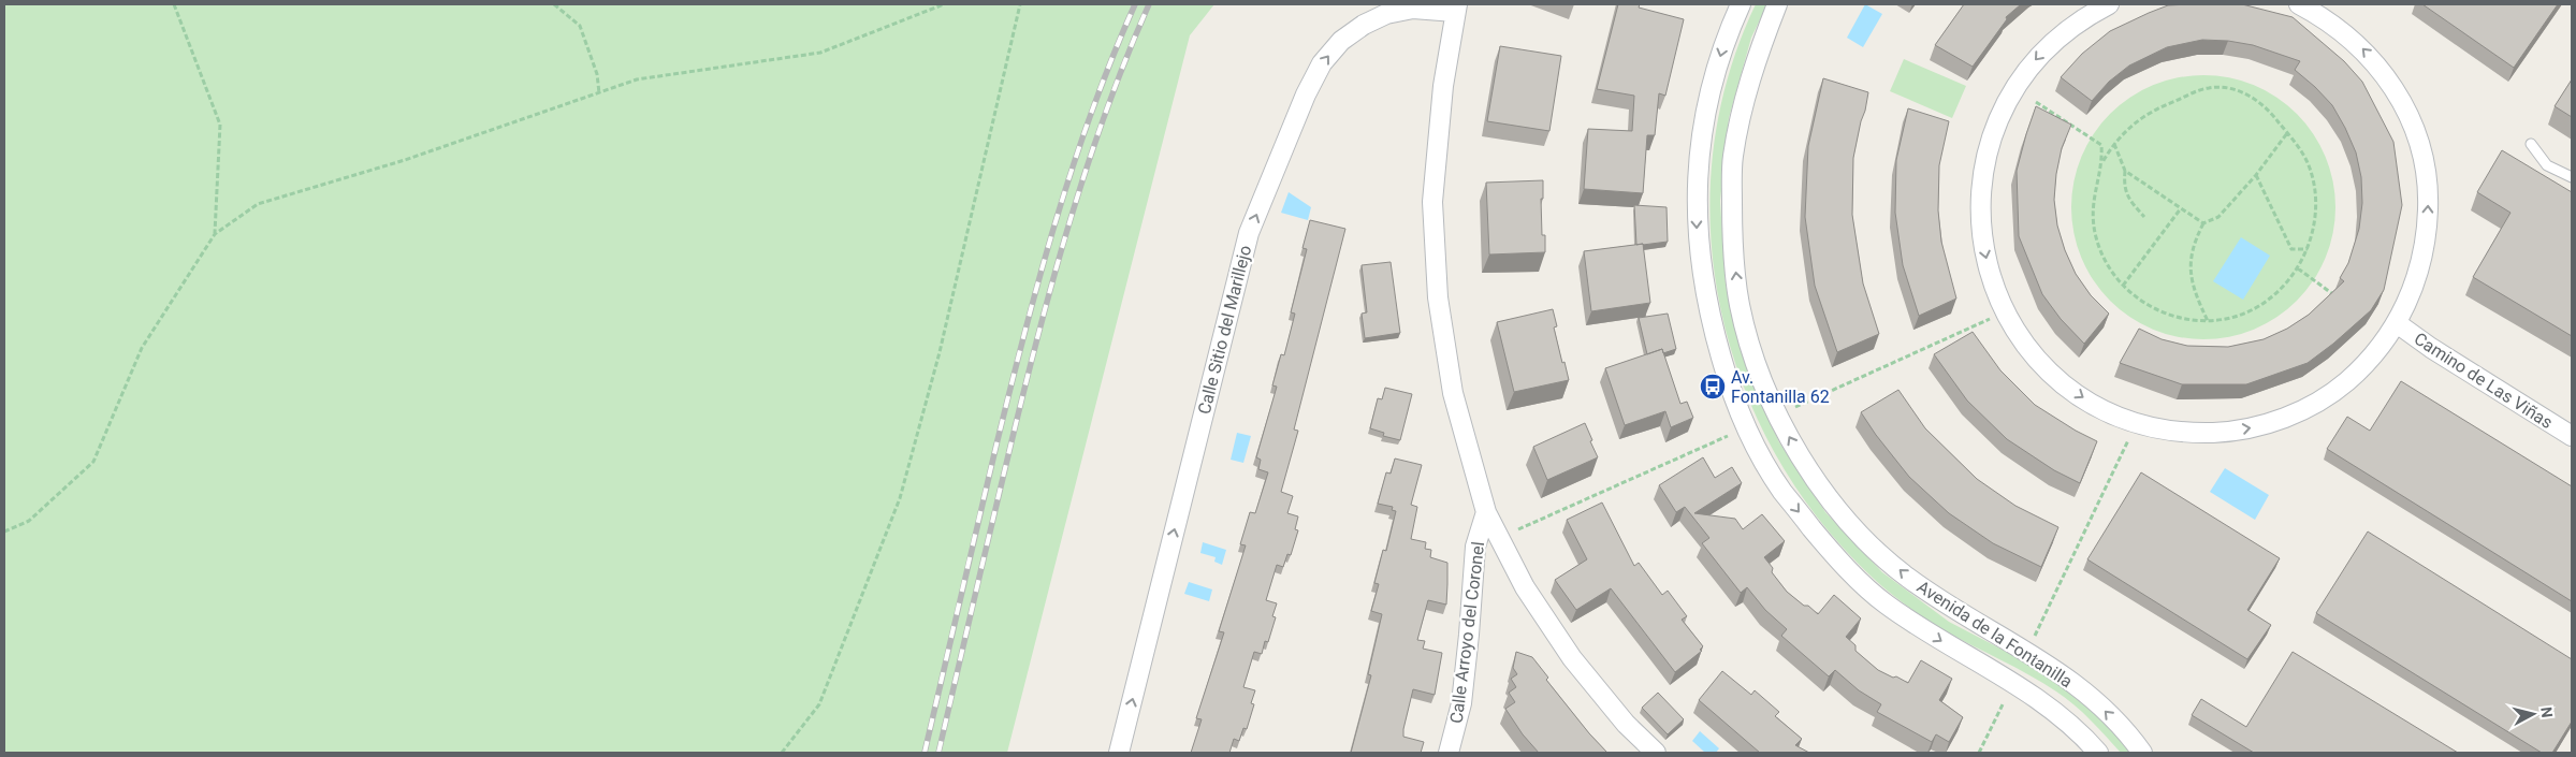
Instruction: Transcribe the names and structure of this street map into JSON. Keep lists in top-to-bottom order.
{
  "streets": {
    "street": [
      "Calle Sitio del Marillejo",
      "Camino de Las Viñas",
      "Calle Arroyo del Coronel",
      "Avenida de la Fontanilla"
    ]
  },
  "one_way": ["Calle Sitio del Marillejo"],
  "places": {
    "bus stop": ["Av. Fontanilla 62"]
  },
  "north": "right"
}
